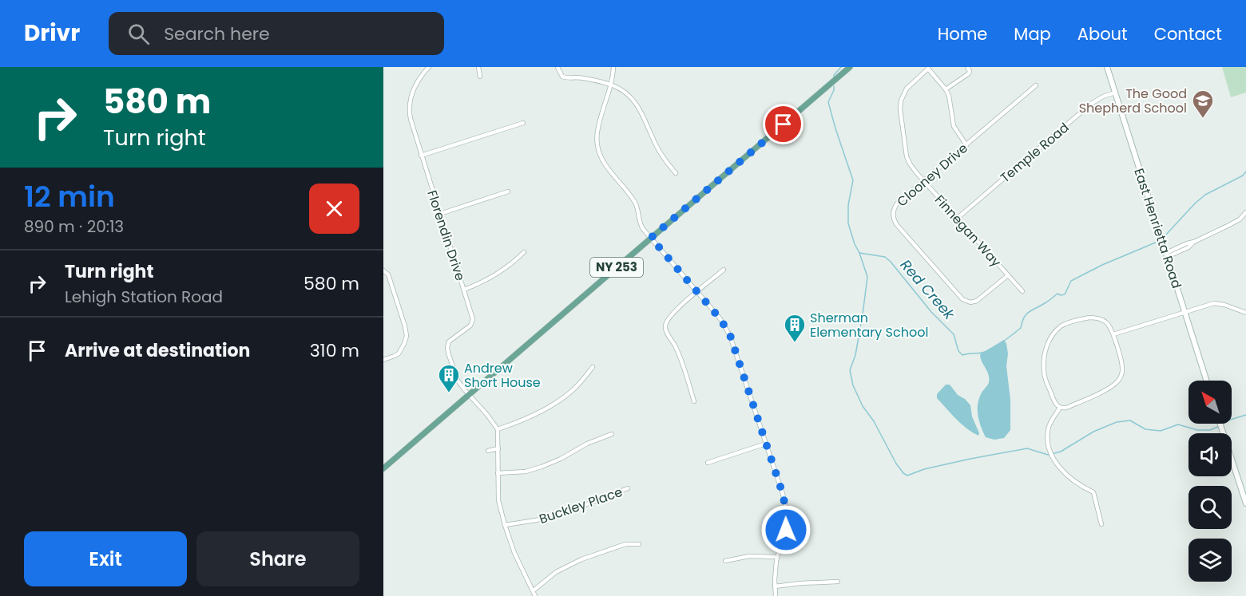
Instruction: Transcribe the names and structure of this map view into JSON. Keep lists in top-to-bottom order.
{
  "streets": {
    "main road": ["East Henrietta Road", "NY 253"],
    "street": [
      "Temple Road",
      "Clooney Drive",
      "Finnegan Way",
      "Florendin Drive",
      "Buckley Place"
    ]
  },
  "crossings": [
    ["Temple Road", "East Henrietta Road"],
    ["Temple Road", "Finnegan Way"],
    ["Clooney Drive", "Finnegan Way"],
    ["Florendin Drive", "NY 253"]
  ],
  "water": ["Red Creek"],
  "places": {
    "school or university": ["The Good Shepherd School"],
    "building": ["Sherman Elementary School", "Andrew Short House"]
  },
  "north": "top left",
  "page": {
    "header": "Drivr",
    "search": "Search here",
    "nav": [
      "Home",
      "Map",
      "About",
      "Contact"
    ],
    "turn": ["580 m", "Turn right"],
    "heading": ["12 min", "890 m · 20:13"],
    "list": [
      {
        "name": "Turn right",
        "note": "Lehigh Station Road",
        "value": "580 m"
      },
      {
        "name": "Arrive at destination",
        "value": "310 m"
      }
    ],
    "buttons": ["Exit", "Share"]
  }
}
